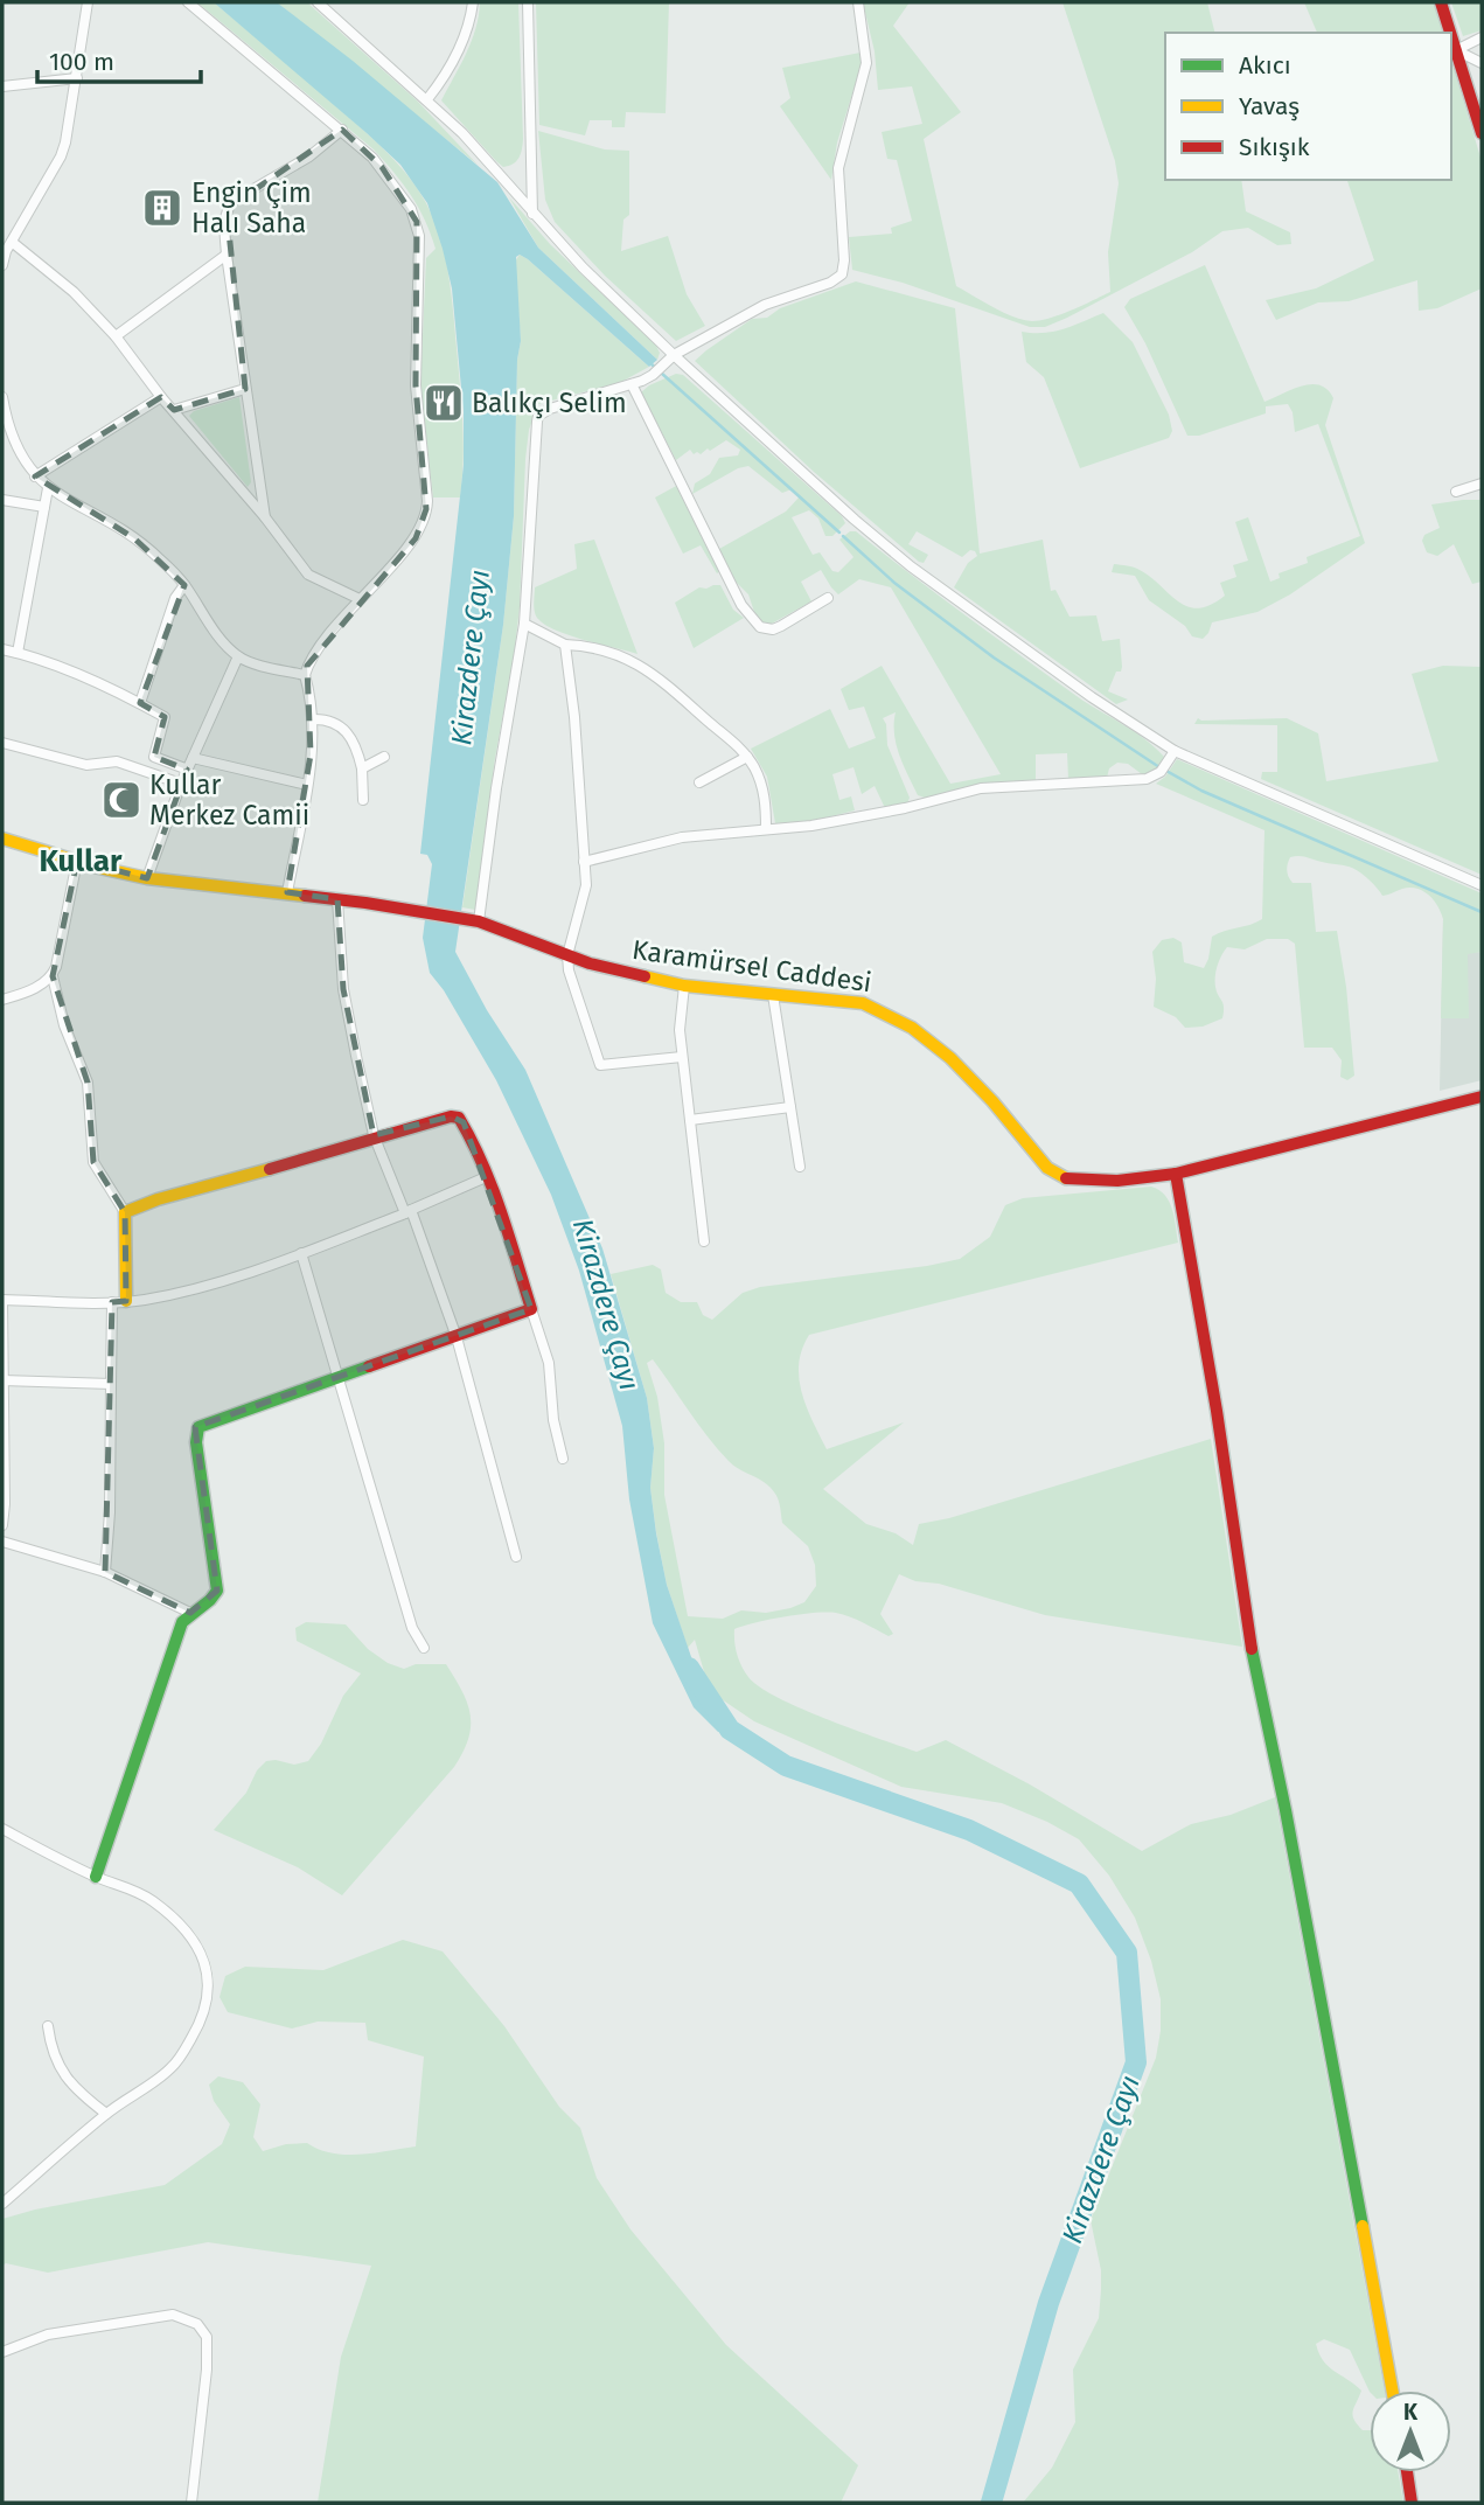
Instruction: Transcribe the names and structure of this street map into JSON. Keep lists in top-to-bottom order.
{
  "streets": {
    "street": ["Karamürsel Caddesi"]
  },
  "districts": ["Kullar"],
  "water": ["Kirazdere Çayı"],
  "places": {
    "building": ["Engin Çim Halı Saha"],
    "restaurant": ["Balıkçı Selim"],
    "mosque": ["Kullar Merkez Camii"]
  },
  "legend": ["Akıcı", "Yavaş", "Sıkışık"],
  "scale_bar": "100 m",
  "north": "top"
}
